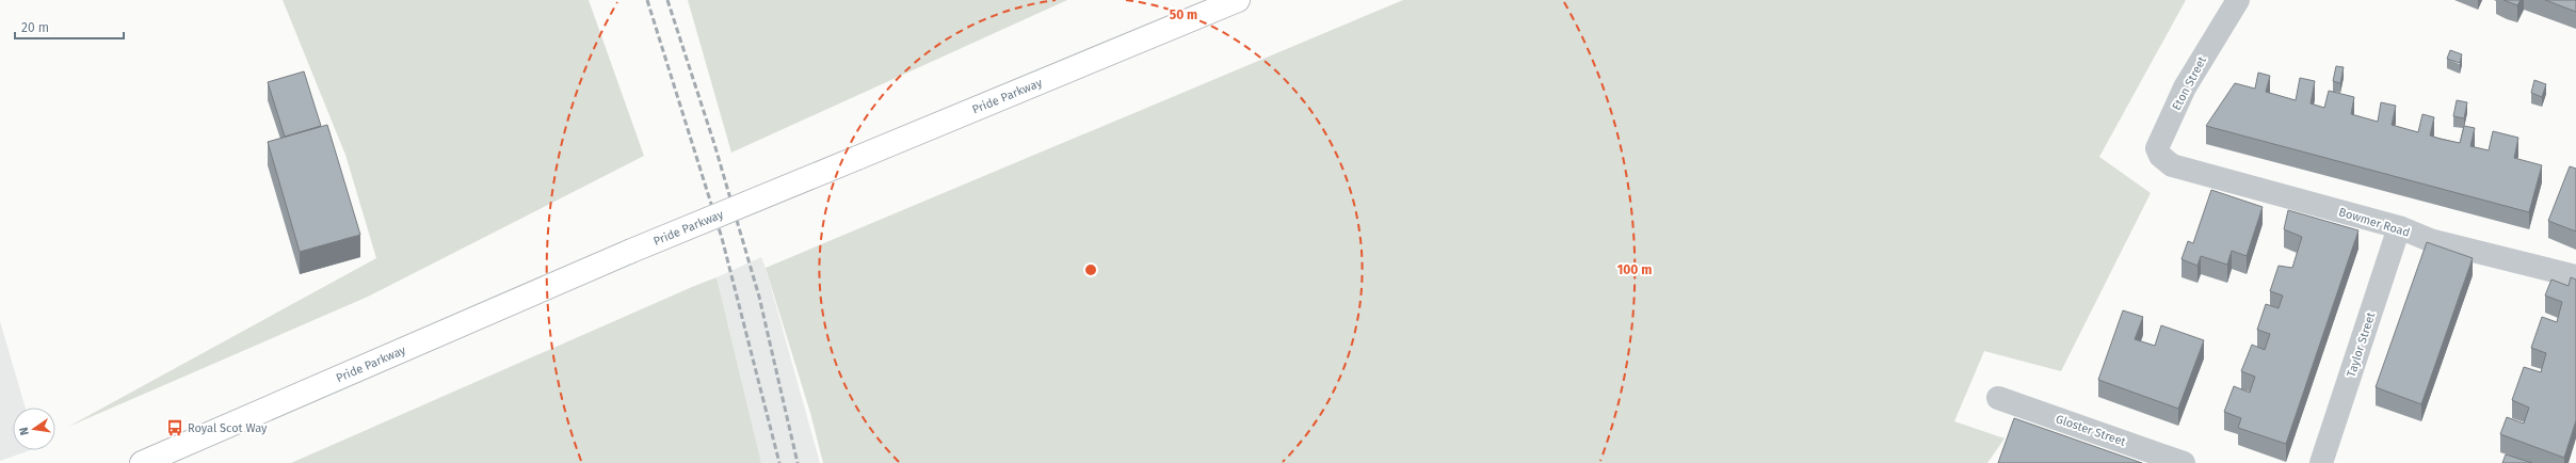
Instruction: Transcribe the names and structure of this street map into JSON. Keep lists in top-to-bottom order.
{
  "streets": {
    "main road": ["Pride Parkway"],
    "street": [
      "Eton Street",
      "Bowmer Road",
      "Taylor Street",
      "Gloster Street"
    ]
  },
  "crossings": [
    ["Eton Street", "Bowmer Road"],
    ["Bowmer Road", "Taylor Street"]
  ],
  "places": {
    "bus stop": ["Royal Scot Way"]
  },
  "scale_bar": "20 m",
  "north": "left",
  "rings": ["50 m", "100 m"]
}
